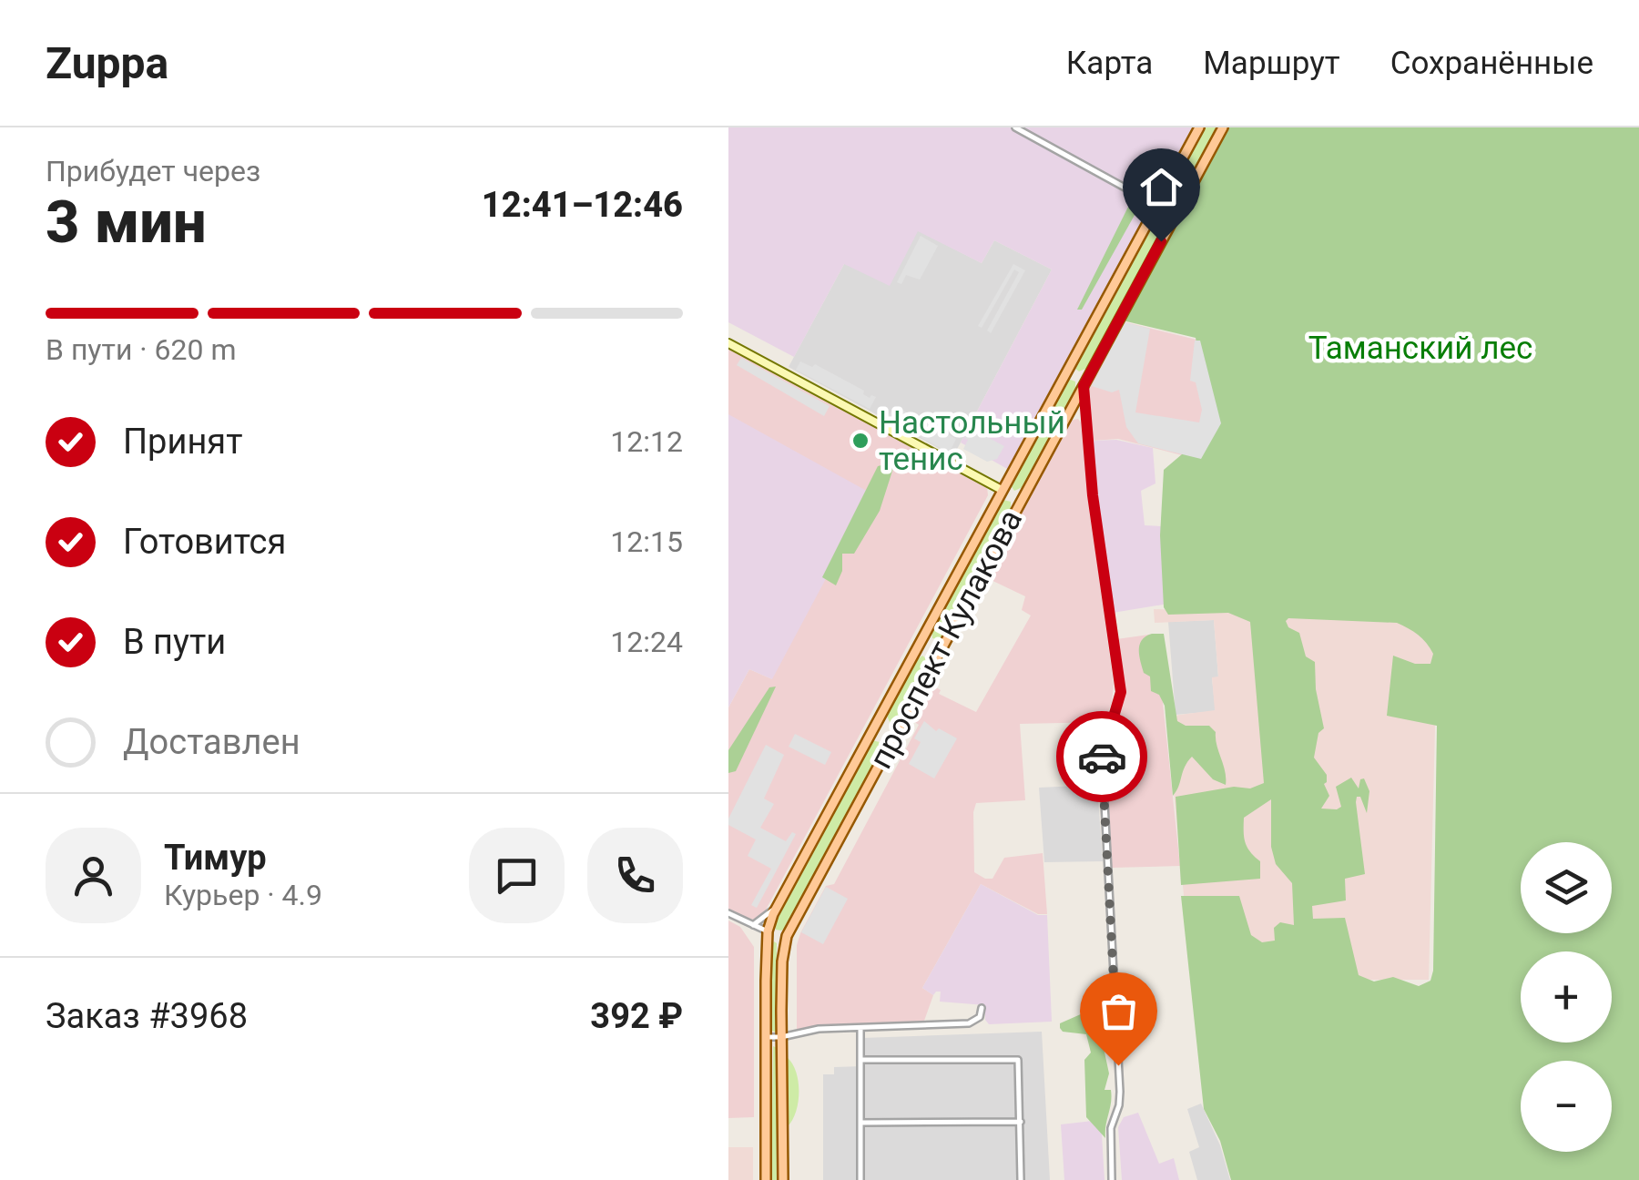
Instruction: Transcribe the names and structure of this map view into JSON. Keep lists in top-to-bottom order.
{
  "streets": {
    "main road": ["проспект Кулакова"]
  },
  "parks": ["Таманский лес"],
  "places": ["Настольный тенис"],
  "page": {
    "header": "Zuppa",
    "nav": ["Карта", "Маршрут", "Сохранённые"],
    "heading": ["3 мин", "Прибудет через", "12:41–12:46"],
    "panel": [
      "Тимур",
      "Курьер · 4.9",
      "Заказ #3968",
      "392 ₽"
    ],
    "bar": "В пути · 620 m",
    "list": [
      ["Принят", "12:12"],
      ["Готовится", "12:15"],
      ["В пути", "12:24"],
      "Доставлен"
    ],
    "map_buttons": ["+", "−"]
  }
}
